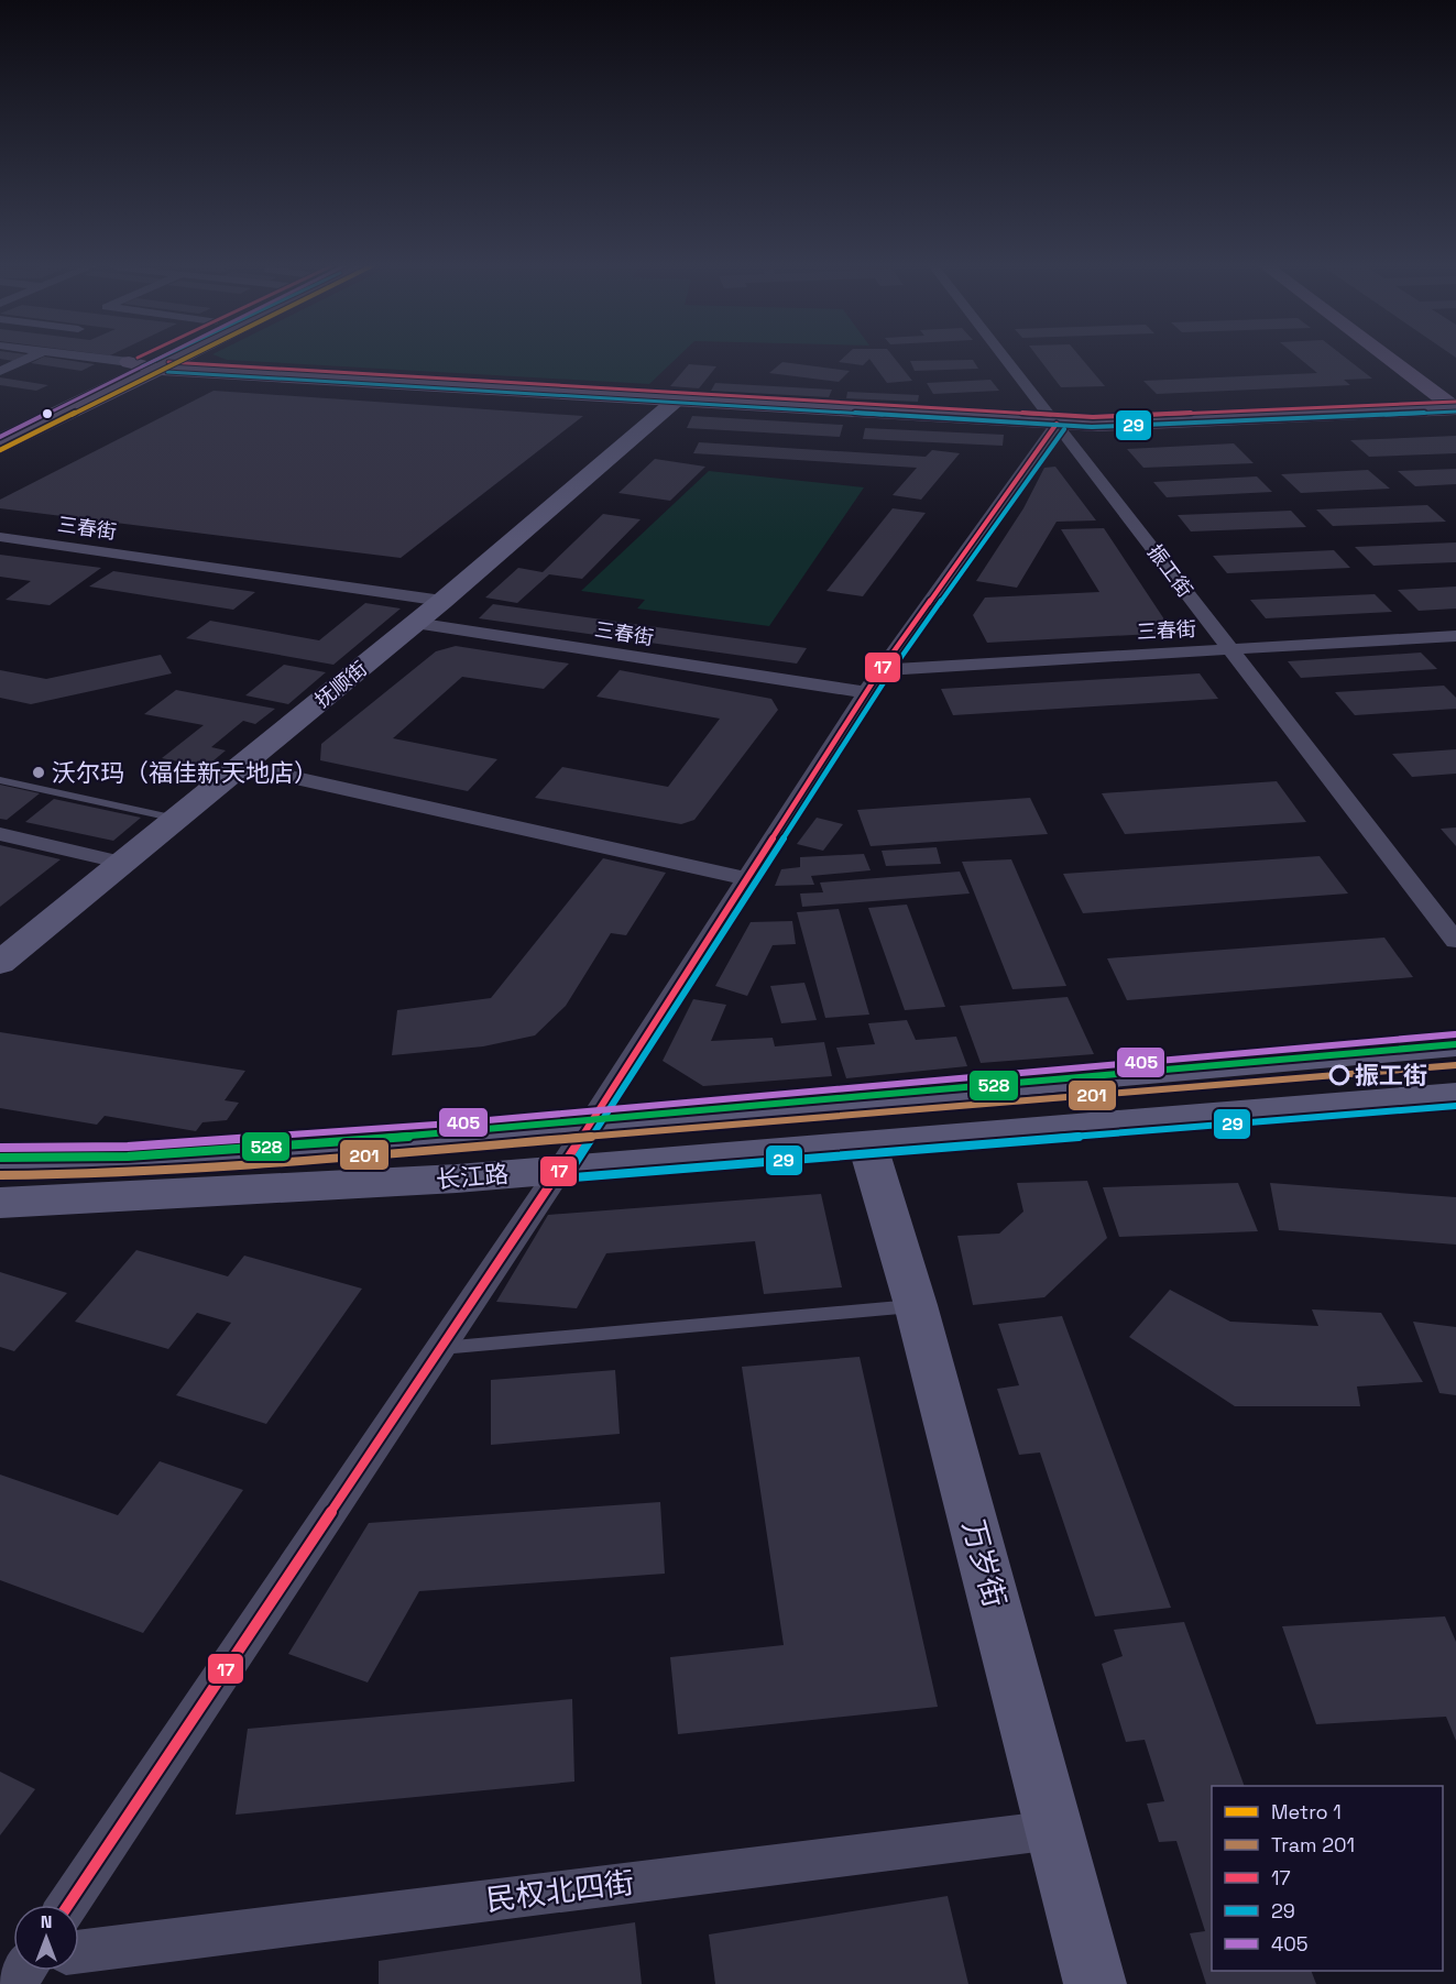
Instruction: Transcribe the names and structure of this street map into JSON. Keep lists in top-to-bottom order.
{
  "streets": {
    "main road": ["抚顺街", "长江路", "万岁街"],
    "street": ["三春街", "振工街", "民权北四街"]
  },
  "crossings": [
    ["三春街", "振工街"],
    ["三春街", "抚顺街"],
    ["长江路", "万岁街"],
    ["万岁街", "民权北四街"]
  ],
  "places": ["沃尔玛（福佳新天地店）", "振工街"],
  "lines": [
    "metro line 1",
    "transit line 17",
    "transit line 29",
    "transit line 405",
    "transit line 528",
    "tram line 201"
  ],
  "legend": [
    "Metro 1",
    "Tram 201",
    "17",
    "29",
    "405"
  ],
  "north": "top"
}
